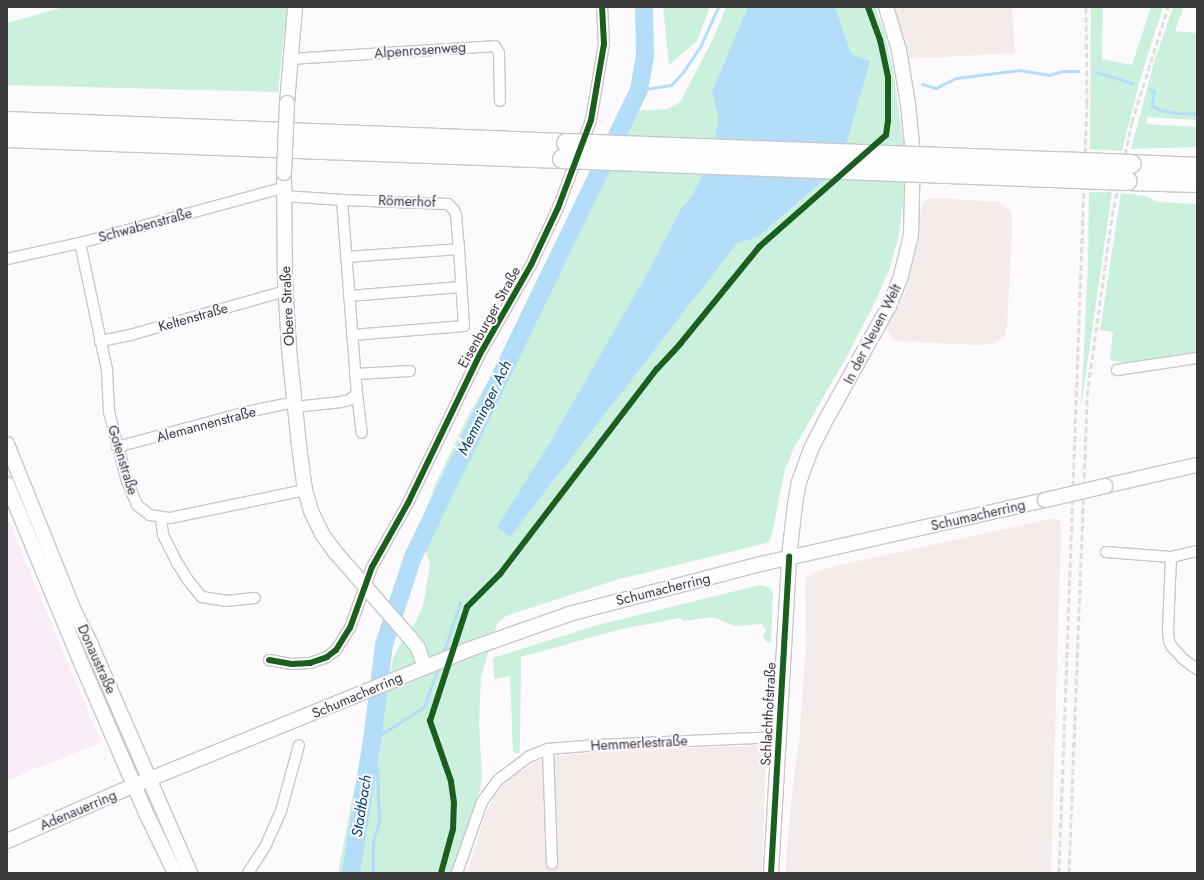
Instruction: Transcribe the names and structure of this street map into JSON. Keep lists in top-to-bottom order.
{
  "streets": {
    "street": [
      "Alpenrosenweg",
      "Römerhof",
      "Schwabenstraße",
      "Obere Straße",
      "Keltenstraße",
      "Eisenburger Straße",
      "In der Neuen Welt",
      "Alemannenstraße",
      "Gotenstraße",
      "Schumacherring",
      "Donaustraße",
      "Schlachthofstraße",
      "Hemmerlestraße",
      "Adenauerring"
    ]
  },
  "crossings": [
    ["Alpenrosenweg", "Obere Straße"],
    ["Römerhof", "Schwabenstraße"],
    ["Römerhof", "Obere Straße"],
    ["Schwabenstraße", "Obere Straße"],
    ["Schwabenstraße", "Gotenstraße"],
    ["Obere Straße", "Keltenstraße"],
    ["Obere Straße", "Eisenburger Straße"],
    ["Obere Straße", "Alemannenstraße"],
    ["Obere Straße", "Schumacherring"],
    ["Keltenstraße", "Gotenstraße"],
    ["In der Neuen Welt", "Schumacherring"],
    ["In der Neuen Welt", "Schlachthofstraße"],
    ["Alemannenstraße", "Gotenstraße"],
    ["Schumacherring", "Donaustraße"],
    ["Schumacherring", "Schlachthofstraße"],
    ["Schumacherring", "Adenauerring"],
    ["Donaustraße", "Adenauerring"],
    ["Schlachthofstraße", "Hemmerlestraße"]
  ],
  "water": ["Memminger Ach", "Stadtbach"]
}
